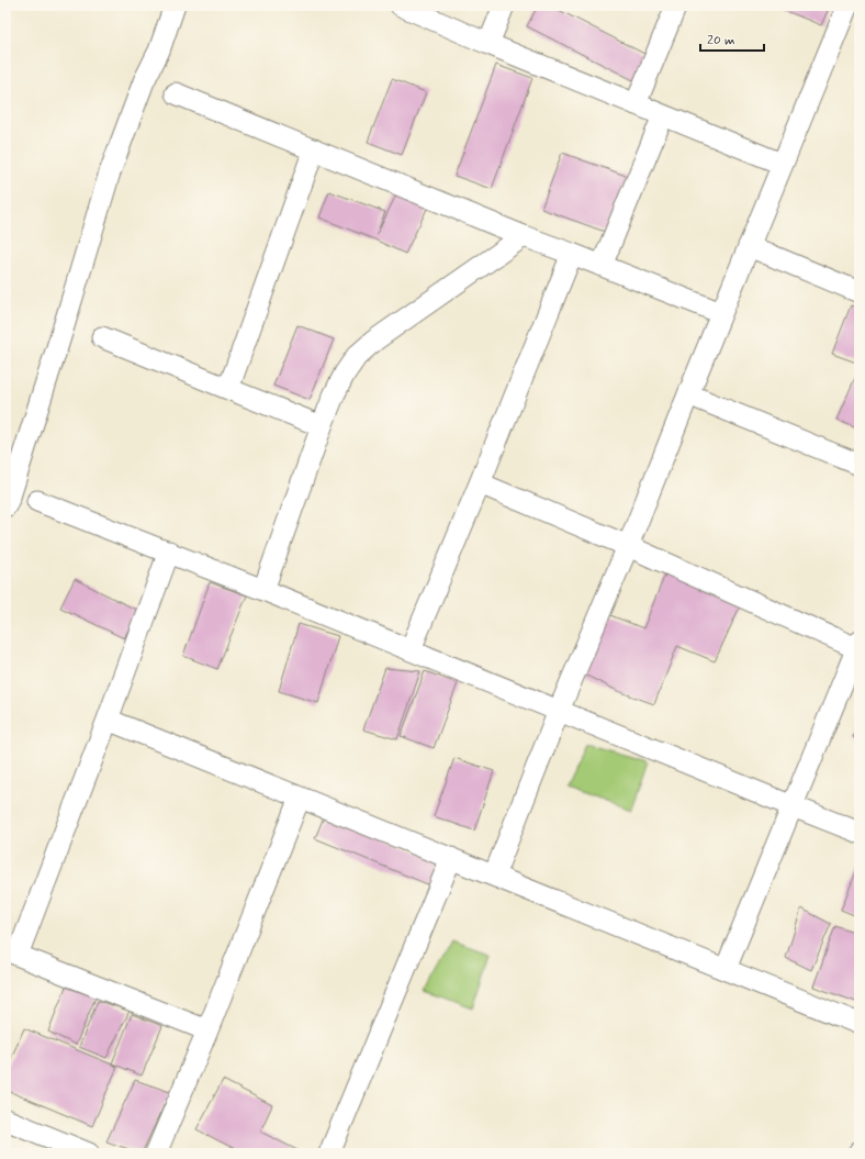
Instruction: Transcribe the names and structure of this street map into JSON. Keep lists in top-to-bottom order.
{
  "scale_bar": "20 m"
}
